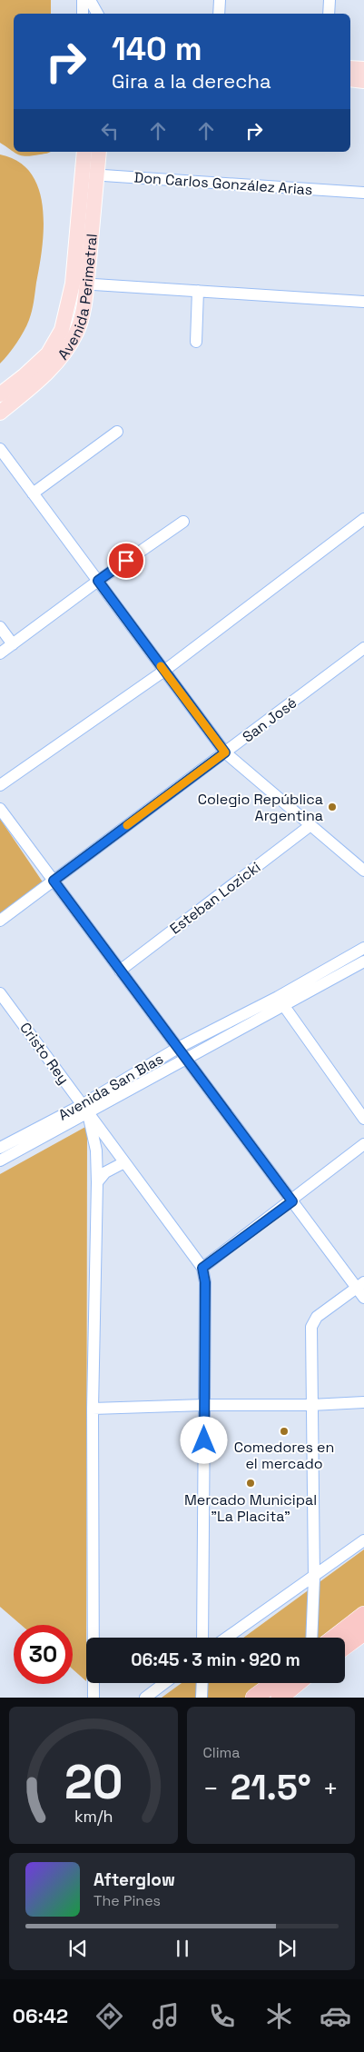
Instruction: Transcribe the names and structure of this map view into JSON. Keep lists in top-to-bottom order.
{
  "streets": {
    "main road": ["Avenida Perimetral"],
    "street": [
      "Don Carlos González Arias",
      "San José",
      "Esteban Lozicki",
      "Cristo Rey",
      "Avenida San Blas"
    ]
  },
  "crossings": [
    ["Don Carlos González Arias", "Avenida Perimetral"],
    ["Cristo Rey", "Avenida San Blas"]
  ],
  "places": ["Colegio República Argentina", "Comedores en el mercado", "Mercado Municipal \"La Placita\""],
  "page": {
    "turn": ["140 m", "Gira a la derecha"],
    "limit": "30",
    "trip": "06:45 · 3 min · 920 m",
    "tile": "Clima",
    "heat": ["−", "21.5°", "+"],
    "song": ["Afterglow", "The Pines"],
    "tabs": "06:42",
    "gauge": ["20", "km/h"]
  }
}
